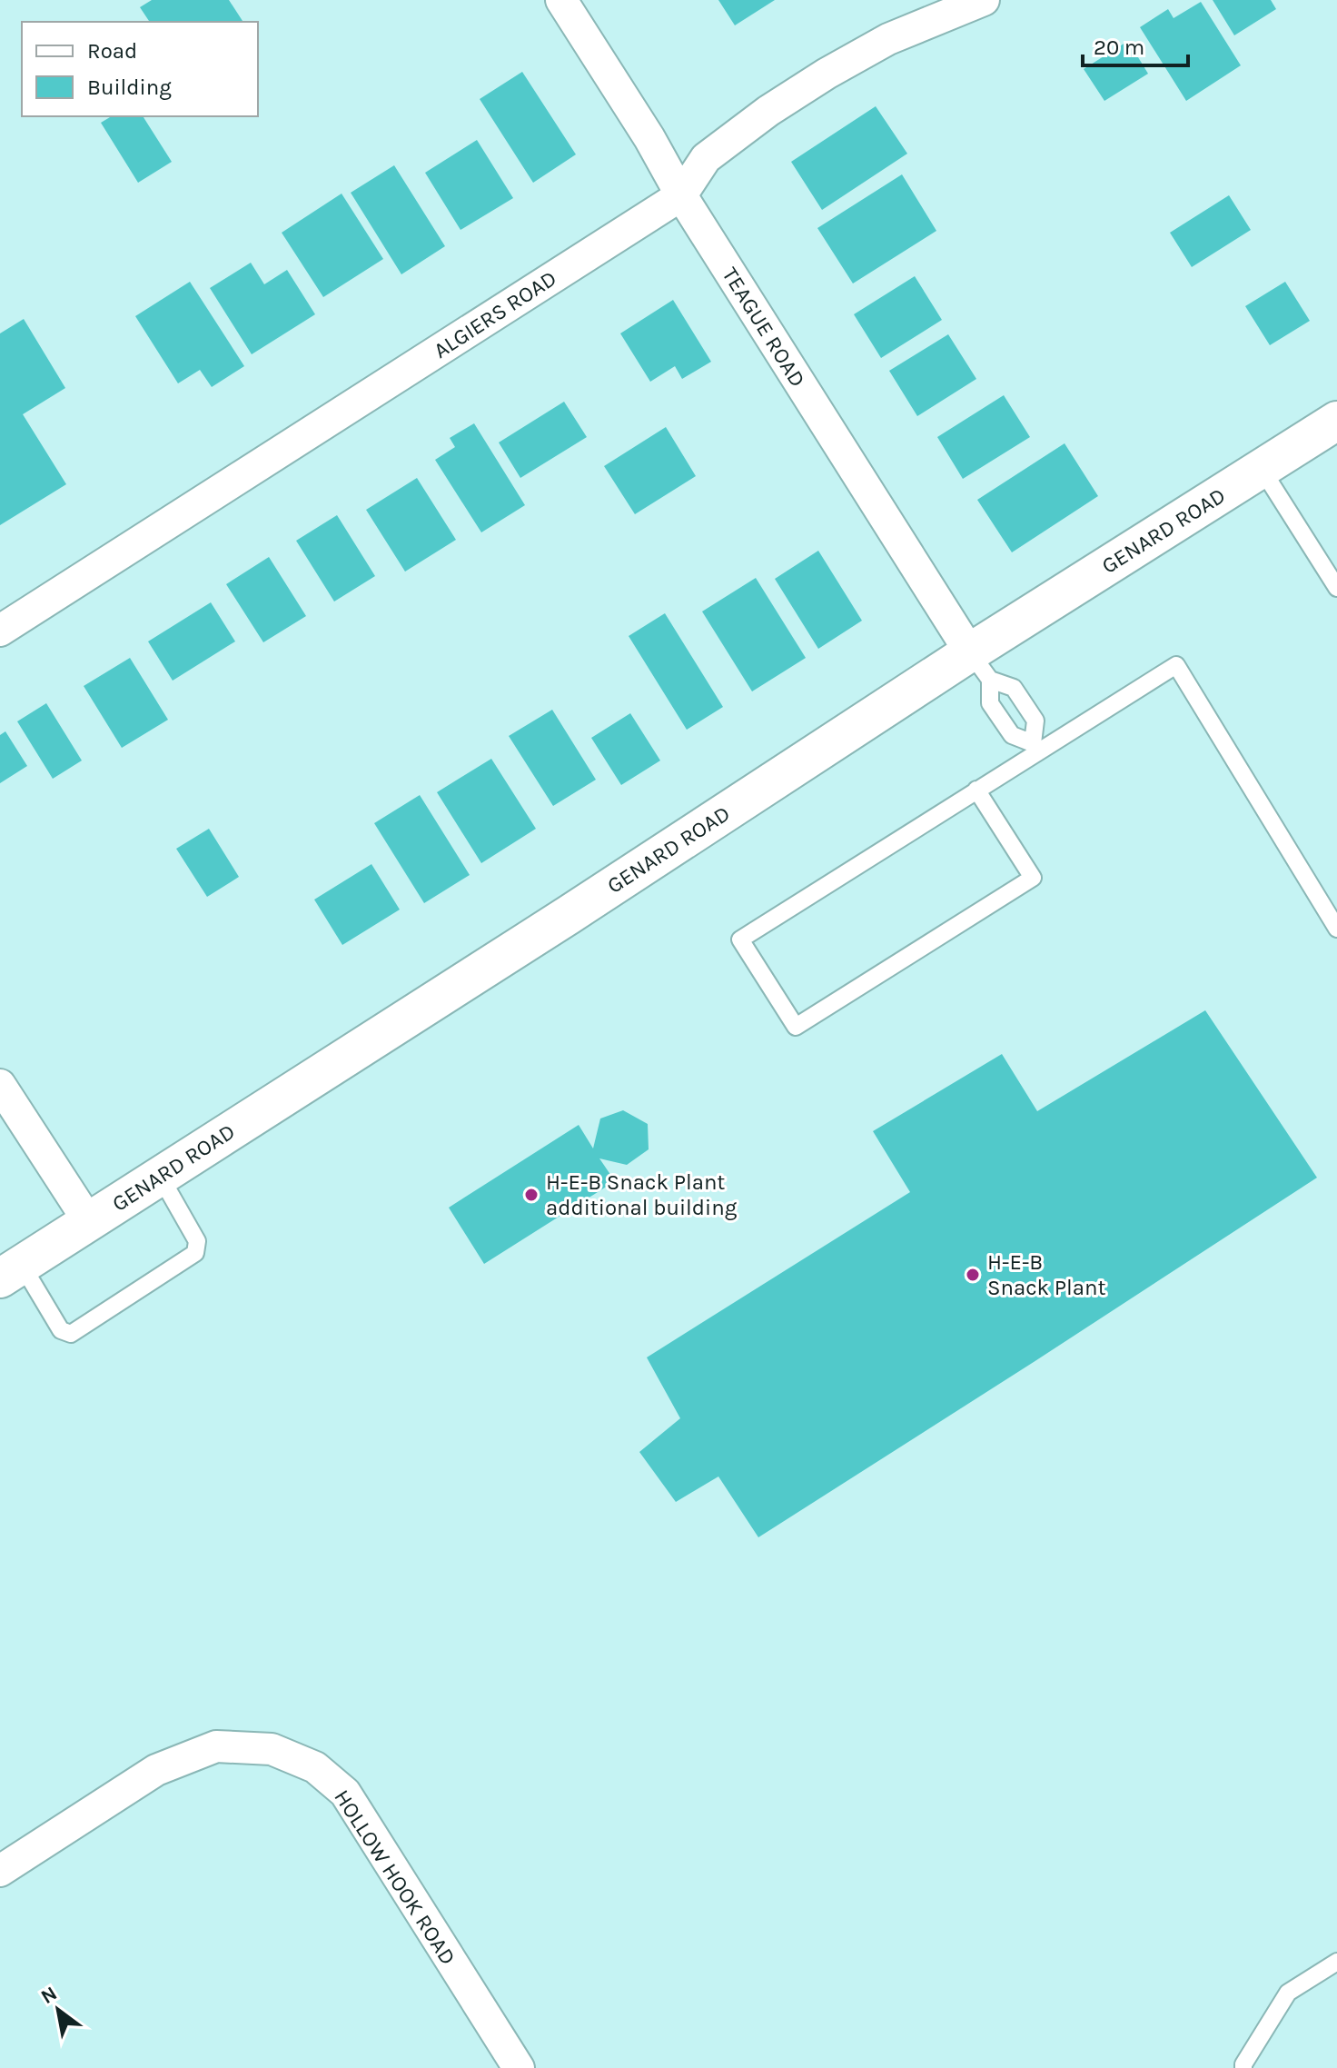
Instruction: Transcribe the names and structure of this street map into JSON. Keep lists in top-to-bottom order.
{
  "streets": {
    "street": [
      "ALGIERS ROAD",
      "TEAGUE ROAD",
      "GENARD ROAD",
      "HOLLOW HOOK ROAD"
    ]
  },
  "crossings": [
    ["ALGIERS ROAD", "TEAGUE ROAD"],
    ["TEAGUE ROAD", "GENARD ROAD"]
  ],
  "places": ["H-E-B Snack Plant additional building", "H-E-B Snack Plant"],
  "legend": ["Road", "Building"],
  "scale_bar": "20 m",
  "north": "top left"
}
